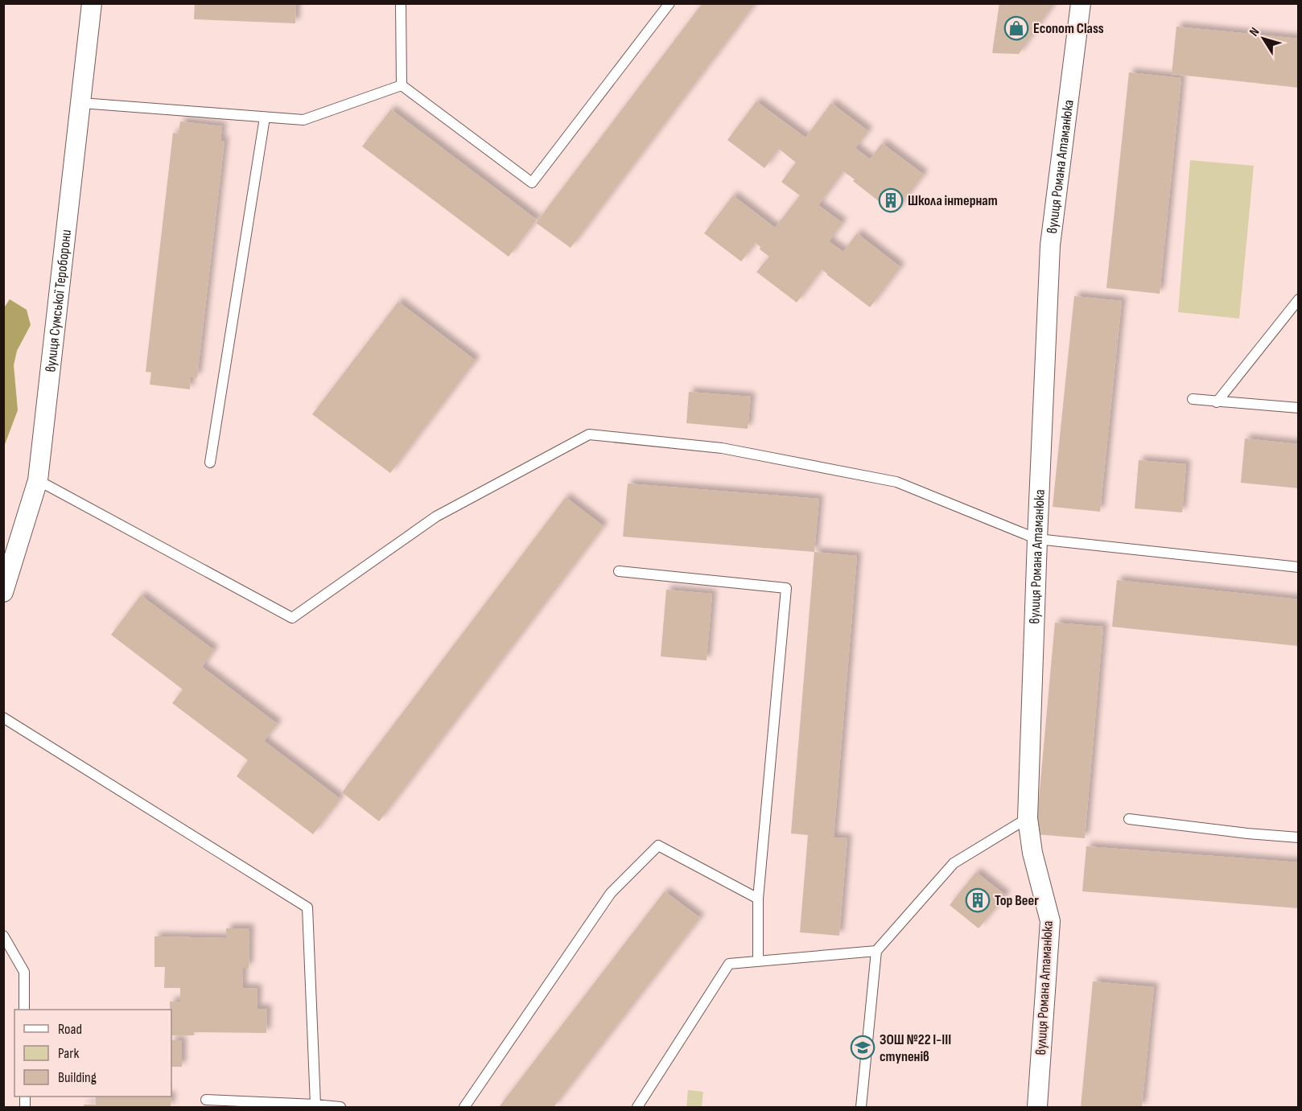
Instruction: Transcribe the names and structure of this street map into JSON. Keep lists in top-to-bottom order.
{
  "streets": {
    "street": ["вулиця Романа Атаманюка", "вулиця Сумської Тероборони"]
  },
  "places": {
    "shop": ["Econom Class"],
    "building": ["Школа інтернат", "Top Beer"],
    "school or university": ["ЗОШ №22 І-ІІІ ступенів"]
  },
  "legend": ["Road", "Park", "Building"],
  "north": "top left"
}
